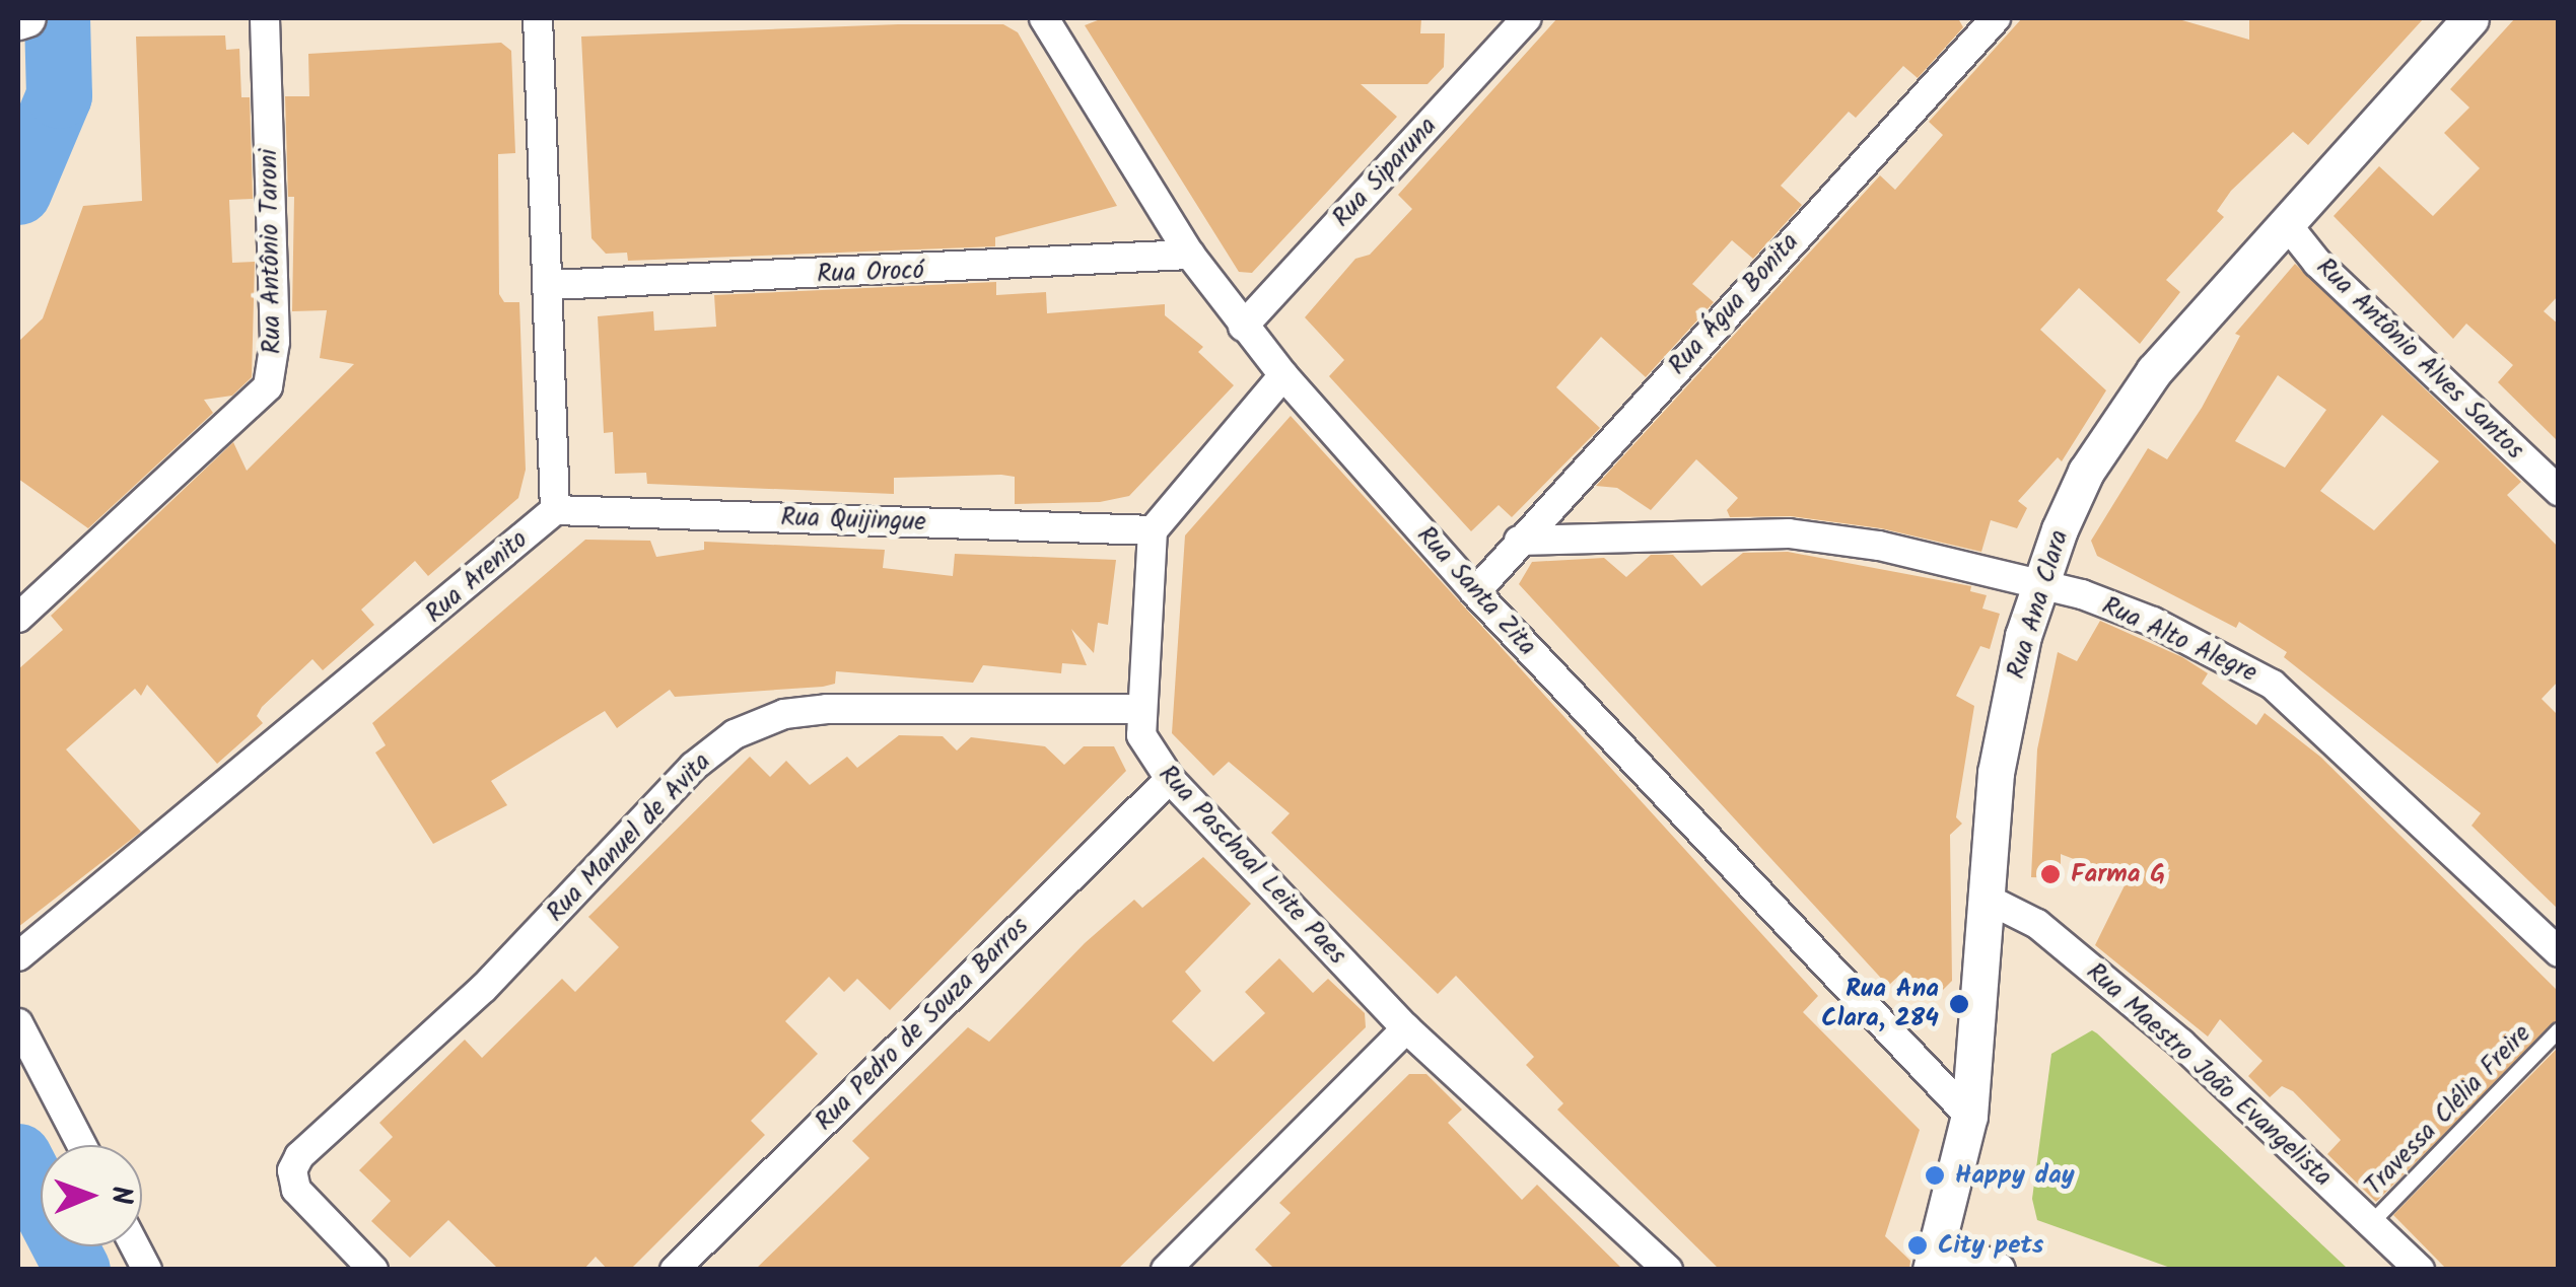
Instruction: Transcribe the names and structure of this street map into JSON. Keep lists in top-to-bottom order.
{
  "streets": {
    "street": [
      "Rua Siparuna",
      "Rua Antônio Taroni",
      "Rua Orocó",
      "Rua Água Bonita",
      "Rua Antônio Alves Santos",
      "Rua Quijingue",
      "Rua Arenito",
      "Rua Santa Zita",
      "Rua Ana Clara",
      "Rua Alto Alegre",
      "Rua Manuel de Avita",
      "Rua Paschoal Leite Paes",
      "Rua Pedro de Souza Barros",
      "Rua Maestro João Evangelista"
    ],
    "lane": ["Travessa Clélia Freire"]
  },
  "crossings": [
    ["Rua Siparuna", "Rua Santa Zita"],
    ["Rua Orocó", "Rua Santa Zita"],
    ["Rua Água Bonita", "Rua Santa Zita"],
    ["Rua Água Bonita", "Rua Alto Alegre"],
    ["Rua Antônio Alves Santos", "Rua Ana Clara"],
    ["Rua Quijingue", "Rua Arenito"],
    ["Rua Quijingue", "Rua Paschoal Leite Paes"],
    ["Rua Santa Zita", "Rua Ana Clara"],
    ["Rua Ana Clara", "Rua Alto Alegre"],
    ["Rua Ana Clara", "Rua Maestro João Evangelista"],
    ["Rua Manuel de Avita", "Rua Paschoal Leite Paes"],
    ["Rua Paschoal Leite Paes", "Rua Pedro de Souza Barros"],
    ["Rua Maestro João Evangelista", "Travessa Clélia Freire"]
  ],
  "places": [
    "Farma G",
    "Rua Ana Clara, 284",
    "Happy day",
    "City pets"
  ],
  "north": "right"
}
